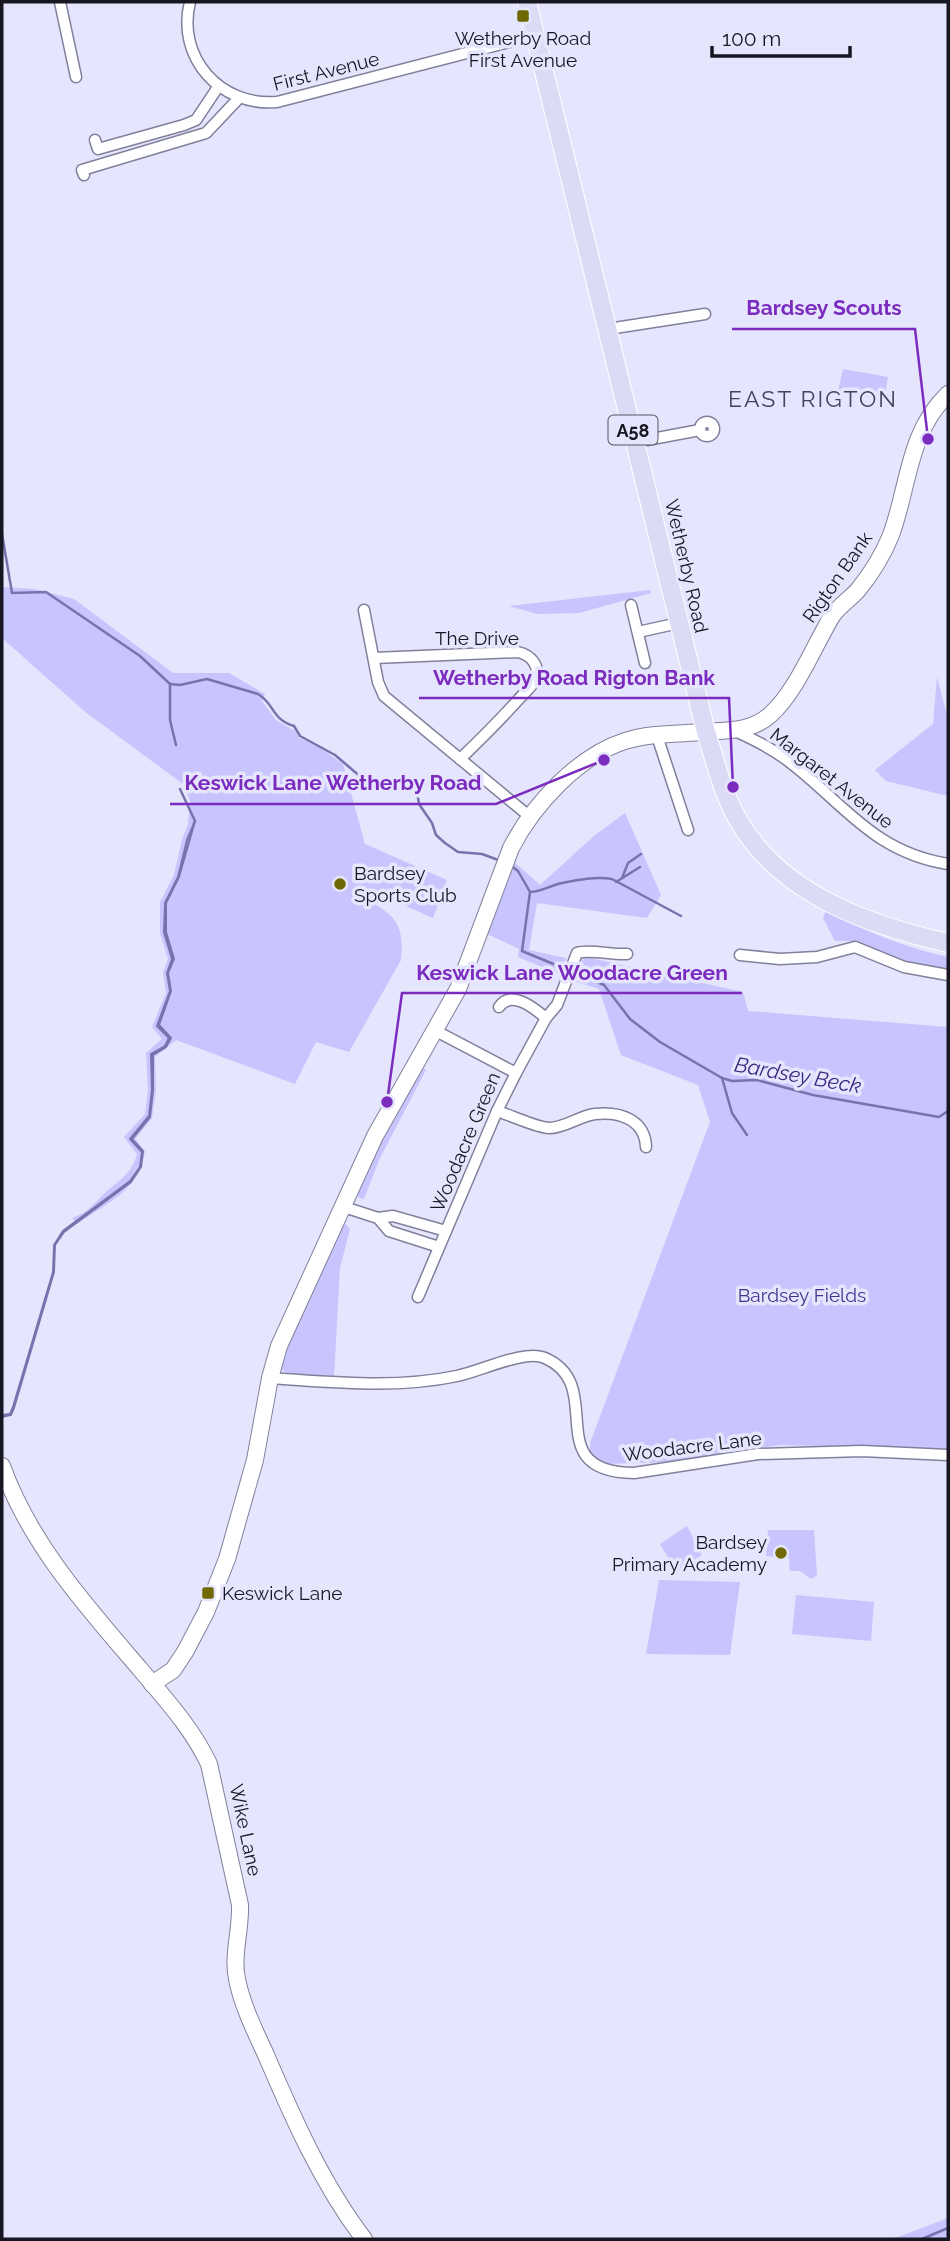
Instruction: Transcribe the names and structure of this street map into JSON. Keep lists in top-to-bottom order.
{
  "streets": {
    "main road": ["A58", "Wetherby Road"],
    "street": [
      "First Avenue",
      "Rigton Bank",
      "The Drive",
      "Margaret Avenue",
      "Woodacre Green",
      "Woodacre Lane",
      "Wike Lane"
    ]
  },
  "crossings": [
    ["First Avenue", "Wetherby Road"],
    ["Wetherby Road", "Rigton Bank"],
    ["Rigton Bank", "Margaret Avenue"]
  ],
  "districts": ["EAST RIGTON"],
  "water": ["Bardsey Beck"],
  "parks": ["Bardsey Fields"],
  "places": {
    "transit": ["Wetherby Road First Avenue", "Keswick Lane"],
    "other": [
      "Bardsey Scouts",
      "Keswick Lane Wetherby Road",
      "Wetherby Road Rigton Bank",
      "Bardsey Sports Club",
      "Keswick Lane Woodacre Green",
      "Bardsey Primary Academy"
    ]
  },
  "scale_bar": "100 m"
}
